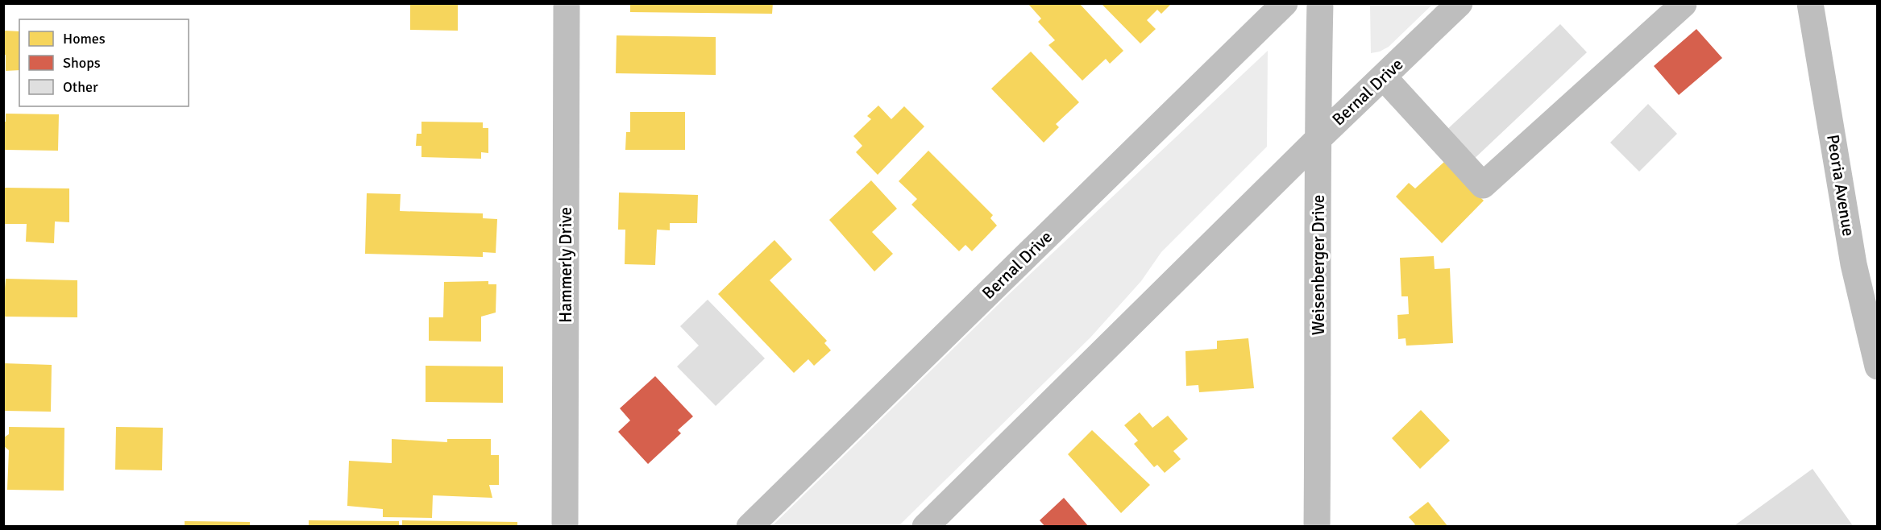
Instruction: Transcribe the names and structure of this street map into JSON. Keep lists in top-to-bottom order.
{
  "streets": {
    "street": [
      "Bernal Drive",
      "Peoria Avenue",
      "Hammerly Drive",
      "Weisenberger Drive"
    ]
  },
  "crossings": [
    ["Bernal Drive", "Weisenberger Drive"]
  ],
  "legend": ["Homes", "Shops", "Other"]
}
